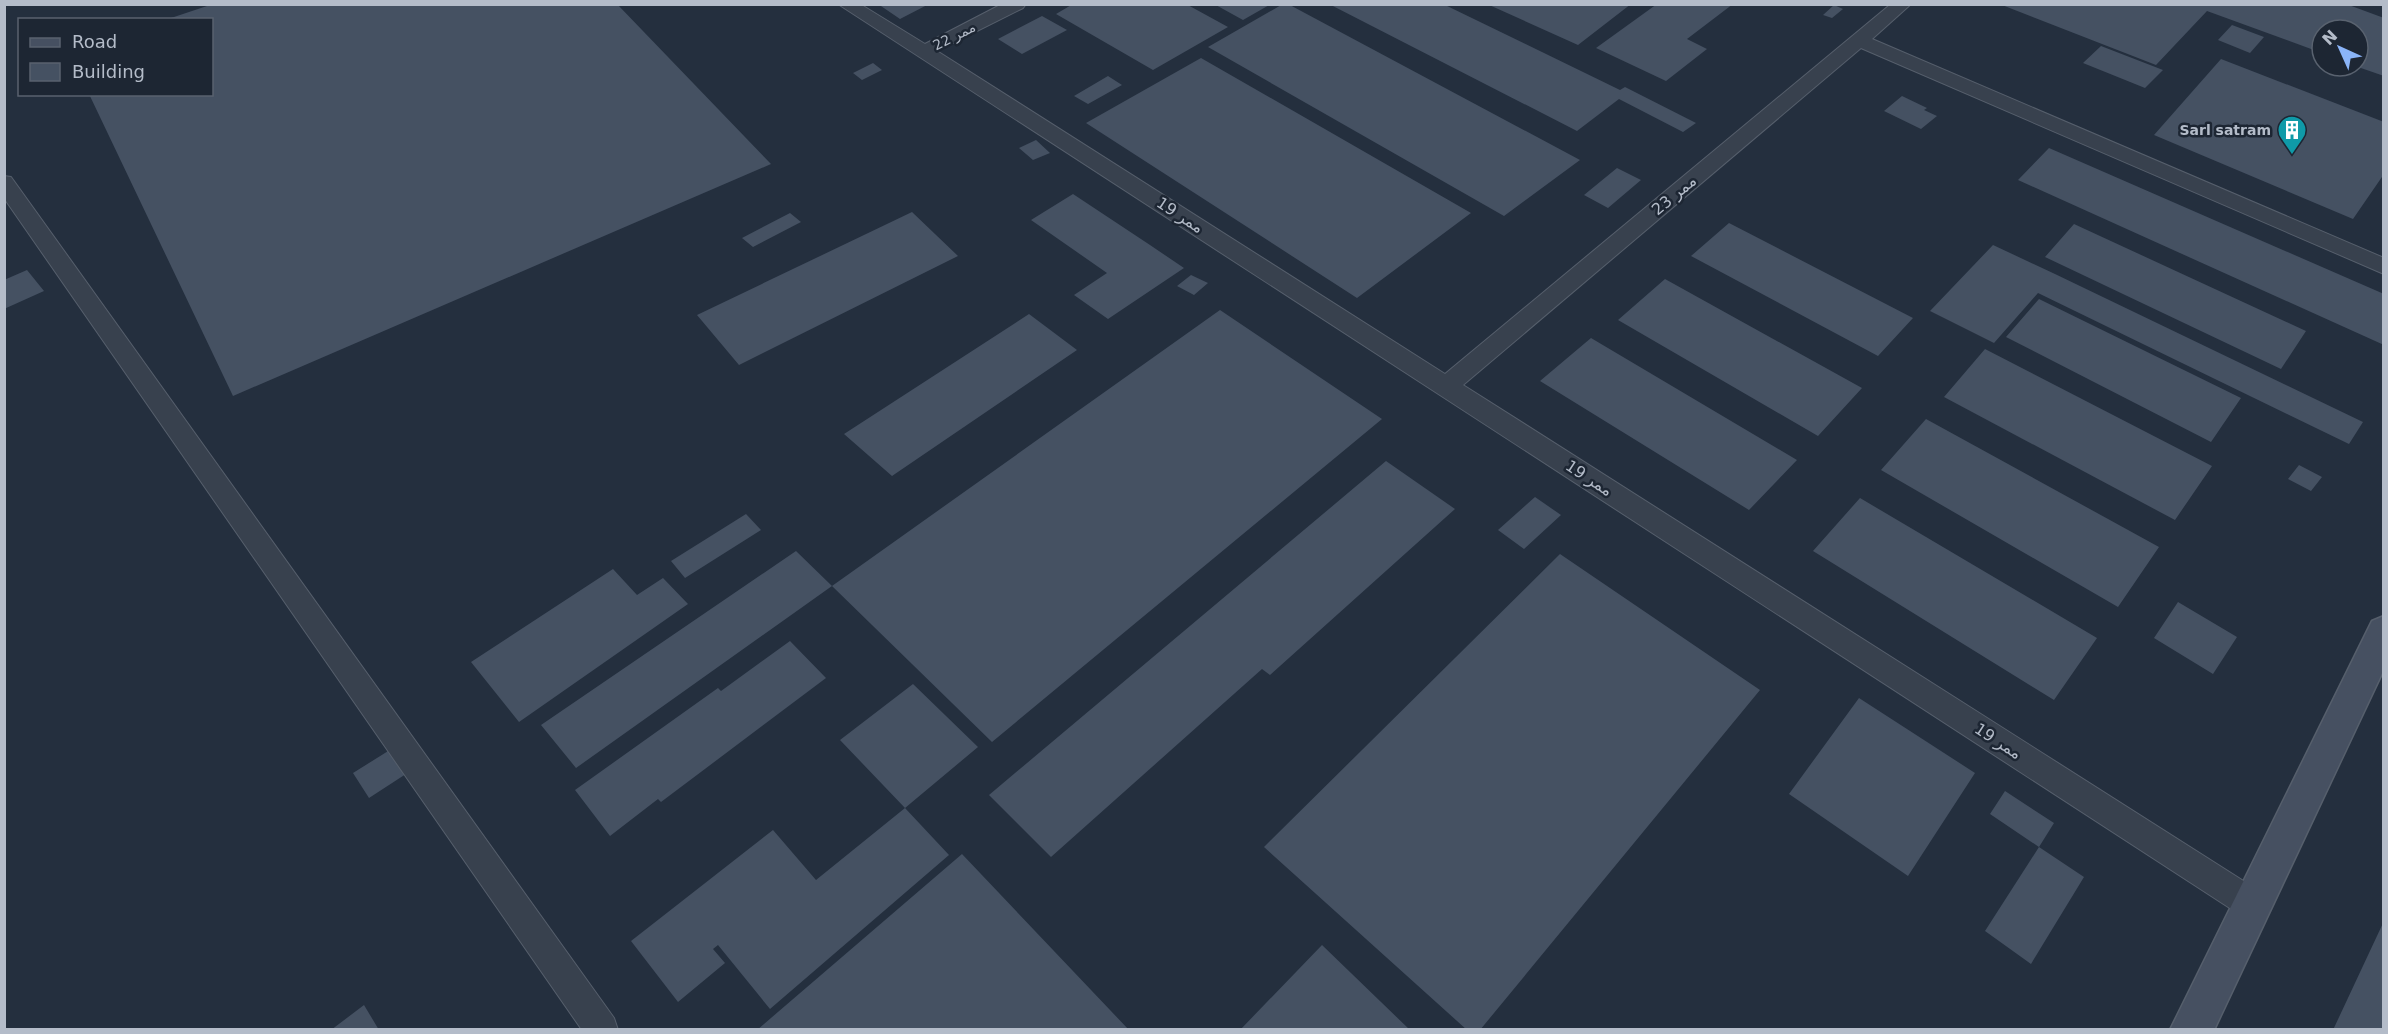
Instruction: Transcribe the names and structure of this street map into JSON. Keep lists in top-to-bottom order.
{
  "streets": {
    "lane": ["ممر 22", "ممر 23", "ممر 19"]
  },
  "crossings": [
    ["ممر 22", "ممر 19"],
    ["ممر 23", "ممر 19"]
  ],
  "places": {
    "building": ["Sarl satram"]
  },
  "legend": ["Road", "Building"],
  "north": "top left"
}
